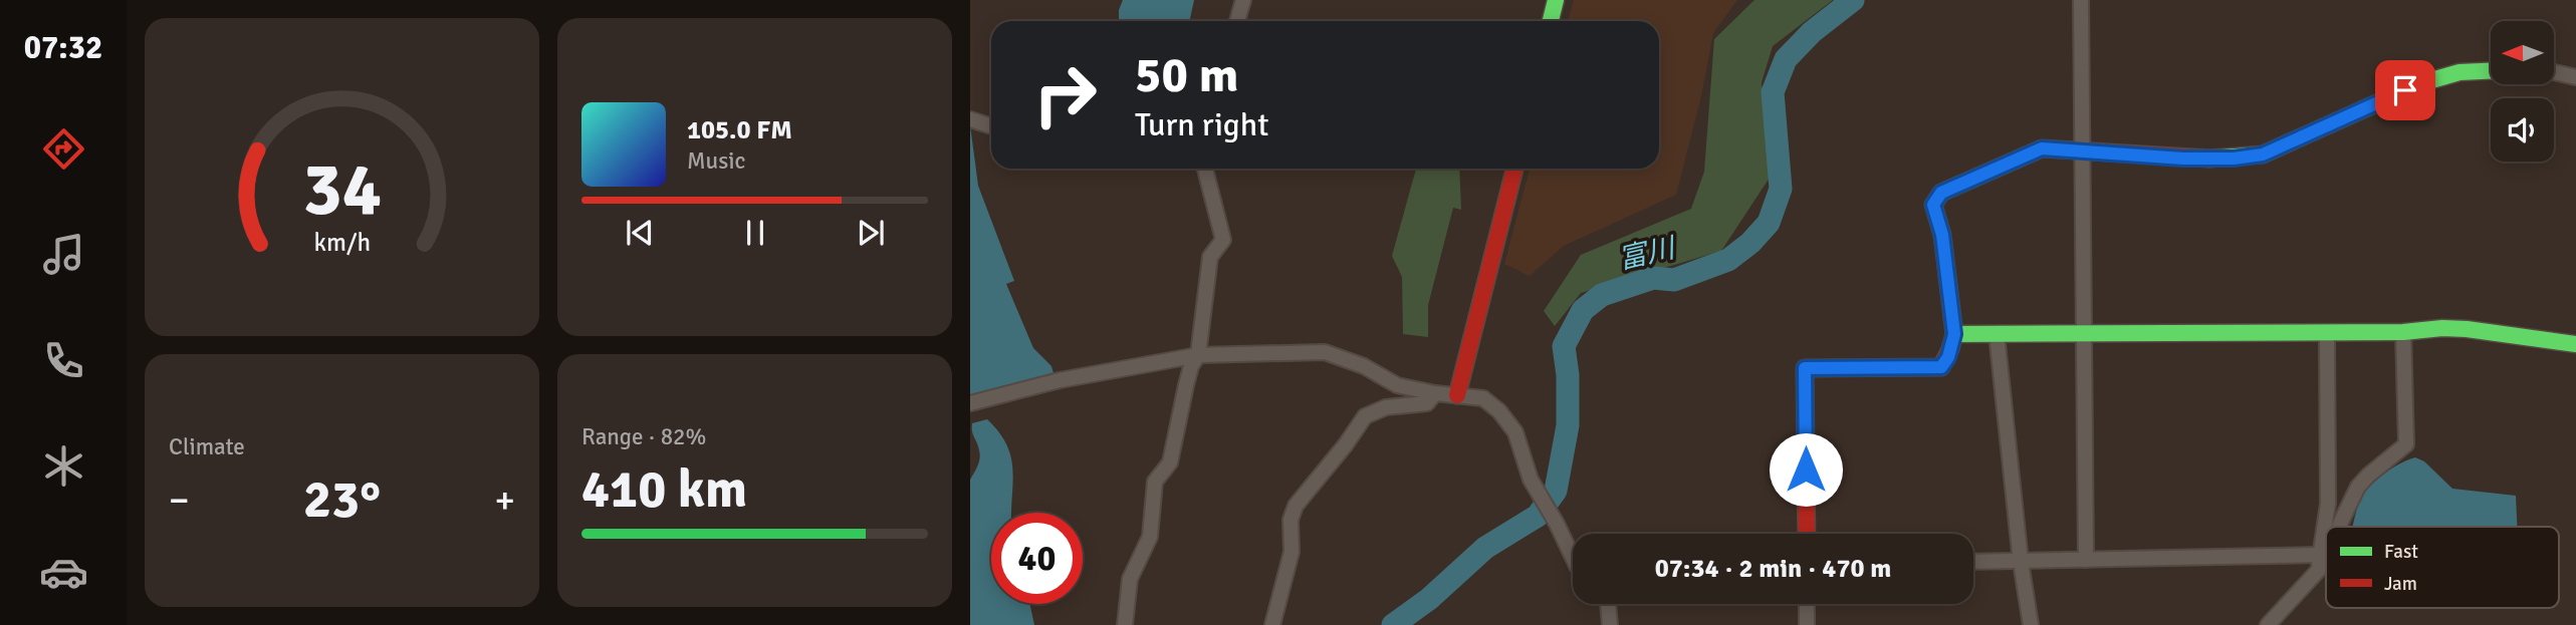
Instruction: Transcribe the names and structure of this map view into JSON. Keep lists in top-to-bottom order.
{
  "water": ["富川"],
  "legend": ["Fast", "Jam"],
  "north": "left",
  "page": {
    "tabs": "07:32",
    "turn": ["50 m", "Turn right"],
    "song": ["105.0 FM", "Music"],
    "tile": [
      "Climate",
      ["Range · 82%", "410 km"]
    ],
    "heat": ["−", "23°", "+"],
    "limit": "40",
    "trip": "07:34 · 2 min · 470 m",
    "gauge": ["34", "km/h"]
  }
}
